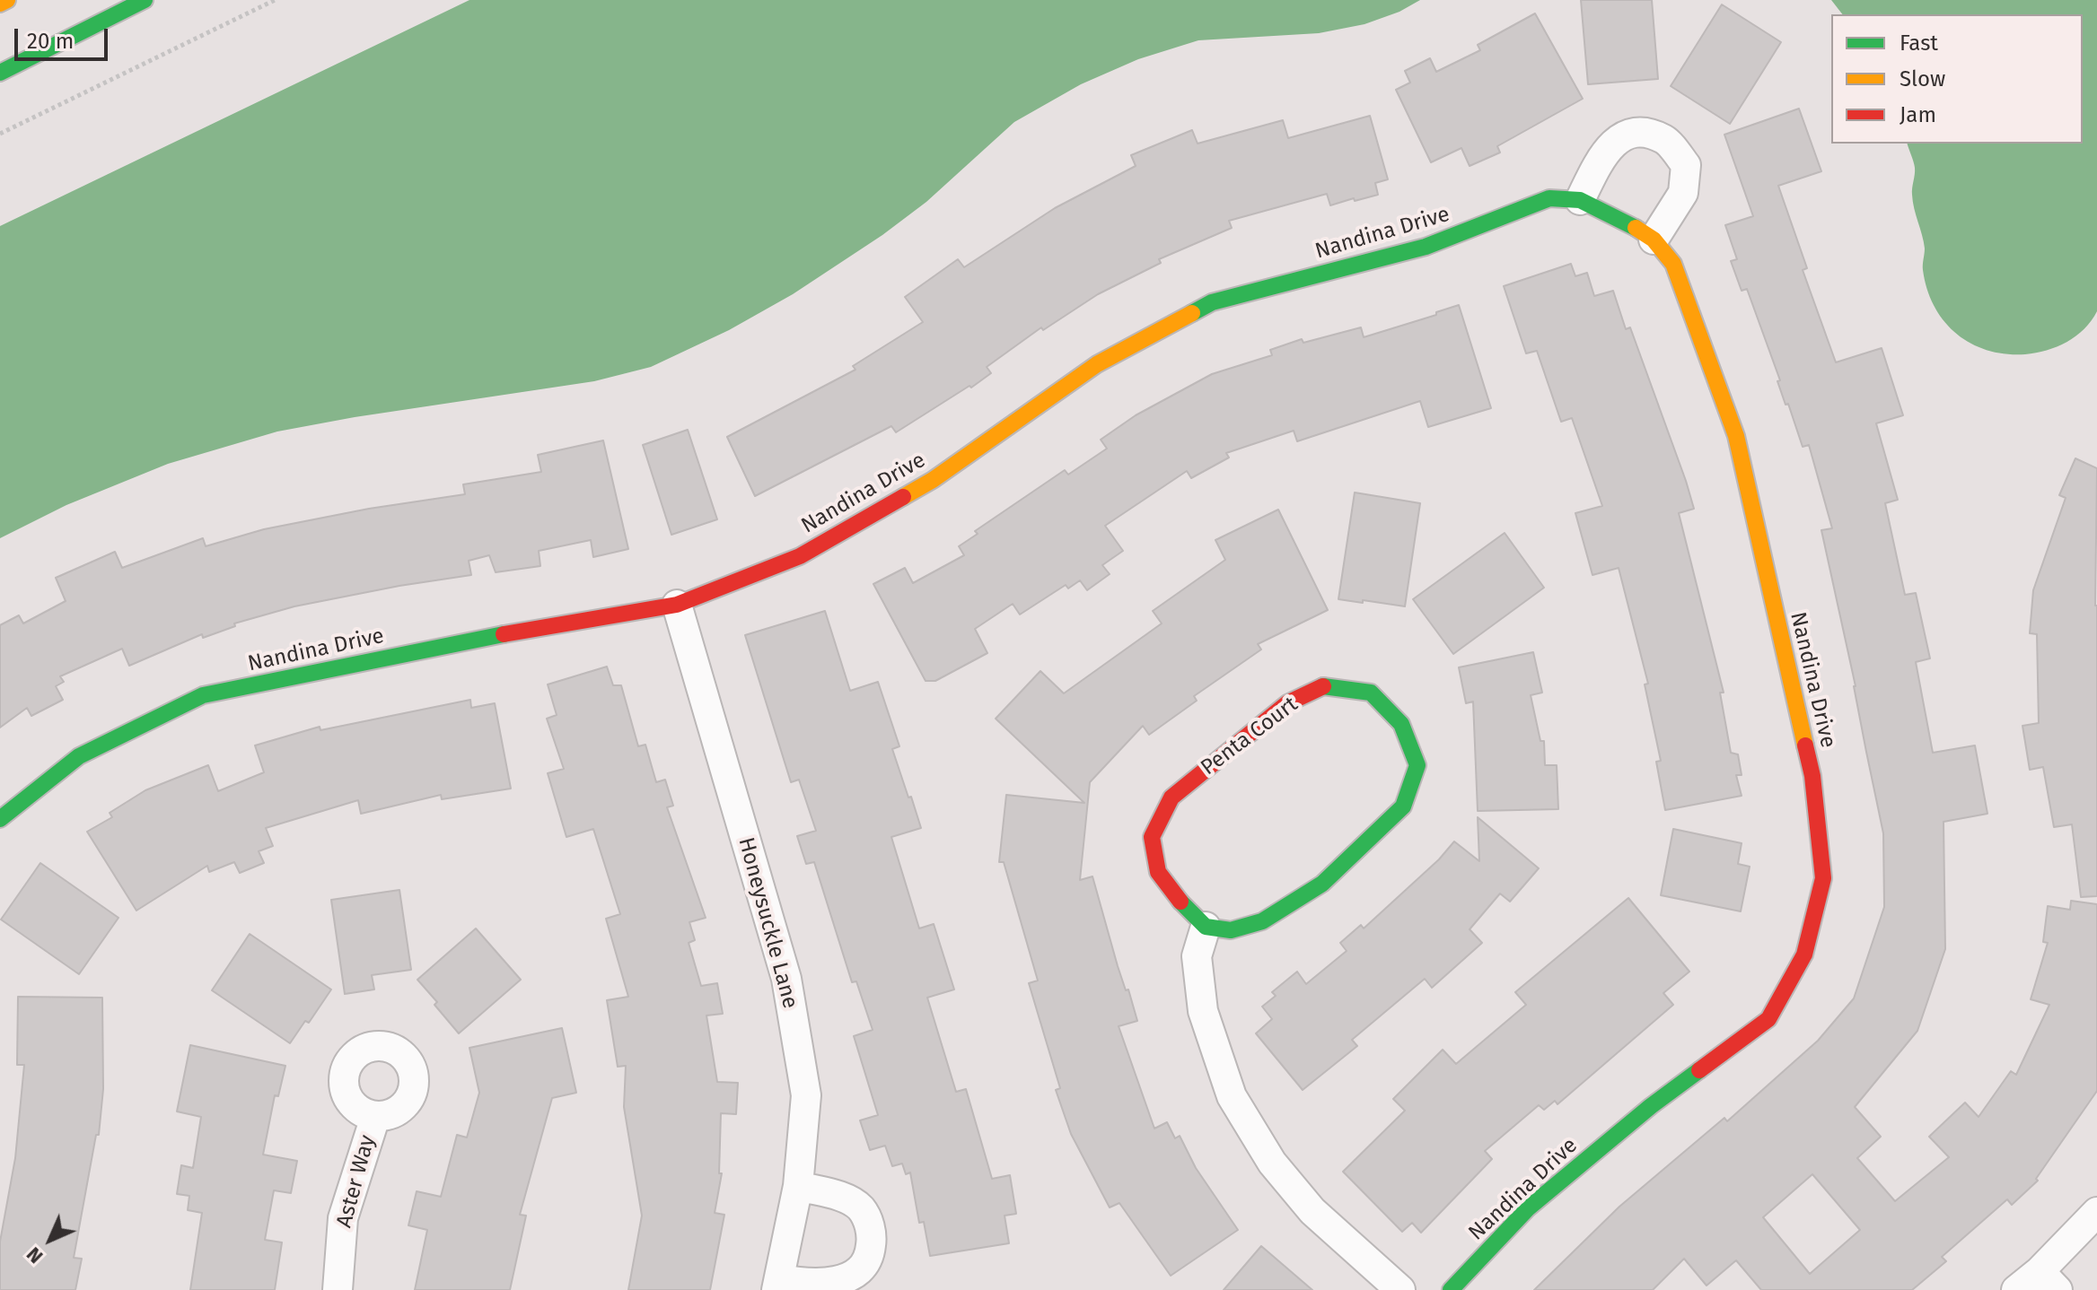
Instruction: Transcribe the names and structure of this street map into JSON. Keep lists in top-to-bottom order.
{
  "streets": {
    "street": [
      "Nandina Drive",
      "Penta Court",
      "Honeysuckle Lane",
      "Aster Way"
    ]
  },
  "crossings": [
    ["Nandina Drive", "Honeysuckle Lane"]
  ],
  "legend": ["Fast", "Slow", "Jam"],
  "scale_bar": "20 m",
  "north": "bottom left"
}
